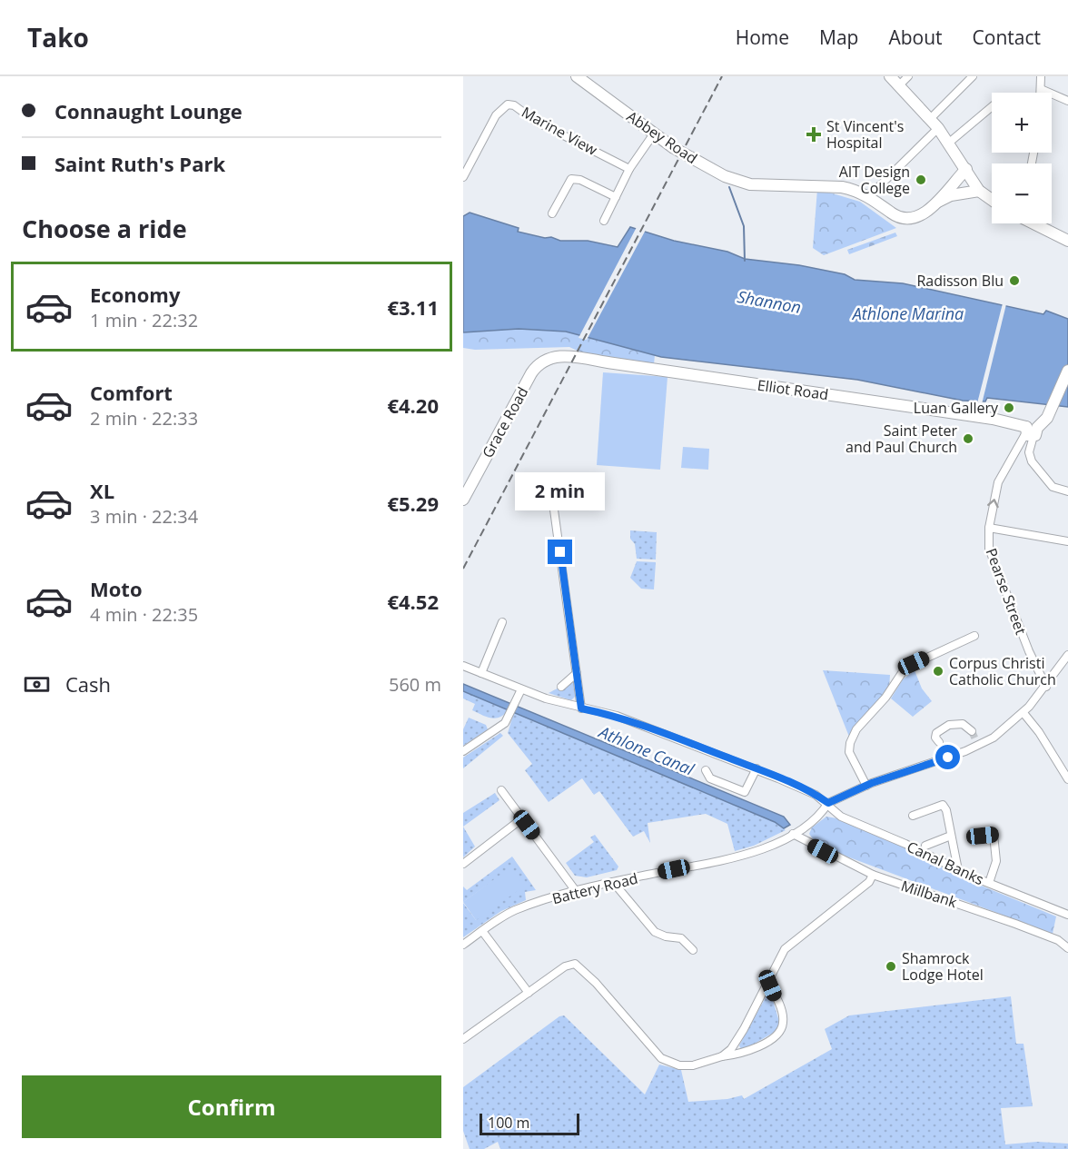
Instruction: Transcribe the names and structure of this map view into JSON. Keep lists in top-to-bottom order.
{
  "streets": {
    "street": [
      "Marine View",
      "Abbey Road",
      "Elliot Road",
      "Grace Road",
      "Pearse Street",
      "Canal Banks",
      "Battery Road",
      "Millbank"
    ]
  },
  "crossings": [
    ["Elliot Road", "Grace Road"],
    ["Elliot Road", "Pearse Street"],
    ["Canal Banks", "Battery Road"],
    ["Battery Road", "Millbank"]
  ],
  "one_way": ["Pearse Street"],
  "water": ["Shannon", "Athlone Marina", "Athlone Canal"],
  "places": {
    "health": ["St Vincent's Hospital"],
    "other": [
      "AIT Design College",
      "Radisson Blu",
      "Luan Gallery",
      "Saint Peter and Paul Church",
      "Corpus Christi Catholic Church",
      "Shamrock Lodge Hotel"
    ]
  },
  "scale_bar": "100 m",
  "page": {
    "header": "Tako",
    "nav": [
      "Home",
      "Map",
      "About",
      "Contact"
    ],
    "banner": ["Connaught Lounge", "Saint Ruth's Park"],
    "map_buttons": ["+", "−"],
    "heading": "Choose a ride",
    "list": [
      {
        "name": "Economy",
        "note": "1 min · 22:32",
        "value": "€3.11"
      },
      {
        "name": "Comfort",
        "note": "2 min · 22:33",
        "value": "€4.20"
      },
      {
        "name": "XL",
        "note": "3 min · 22:34",
        "value": "€5.29"
      },
      {
        "name": "Moto",
        "note": "4 min · 22:35",
        "value": "€4.52"
      }
    ],
    "bubble": "2 min",
    "pay": ["Cash", "560 m"],
    "buttons": "Confirm",
    "scale": "100 m"
  }
}
